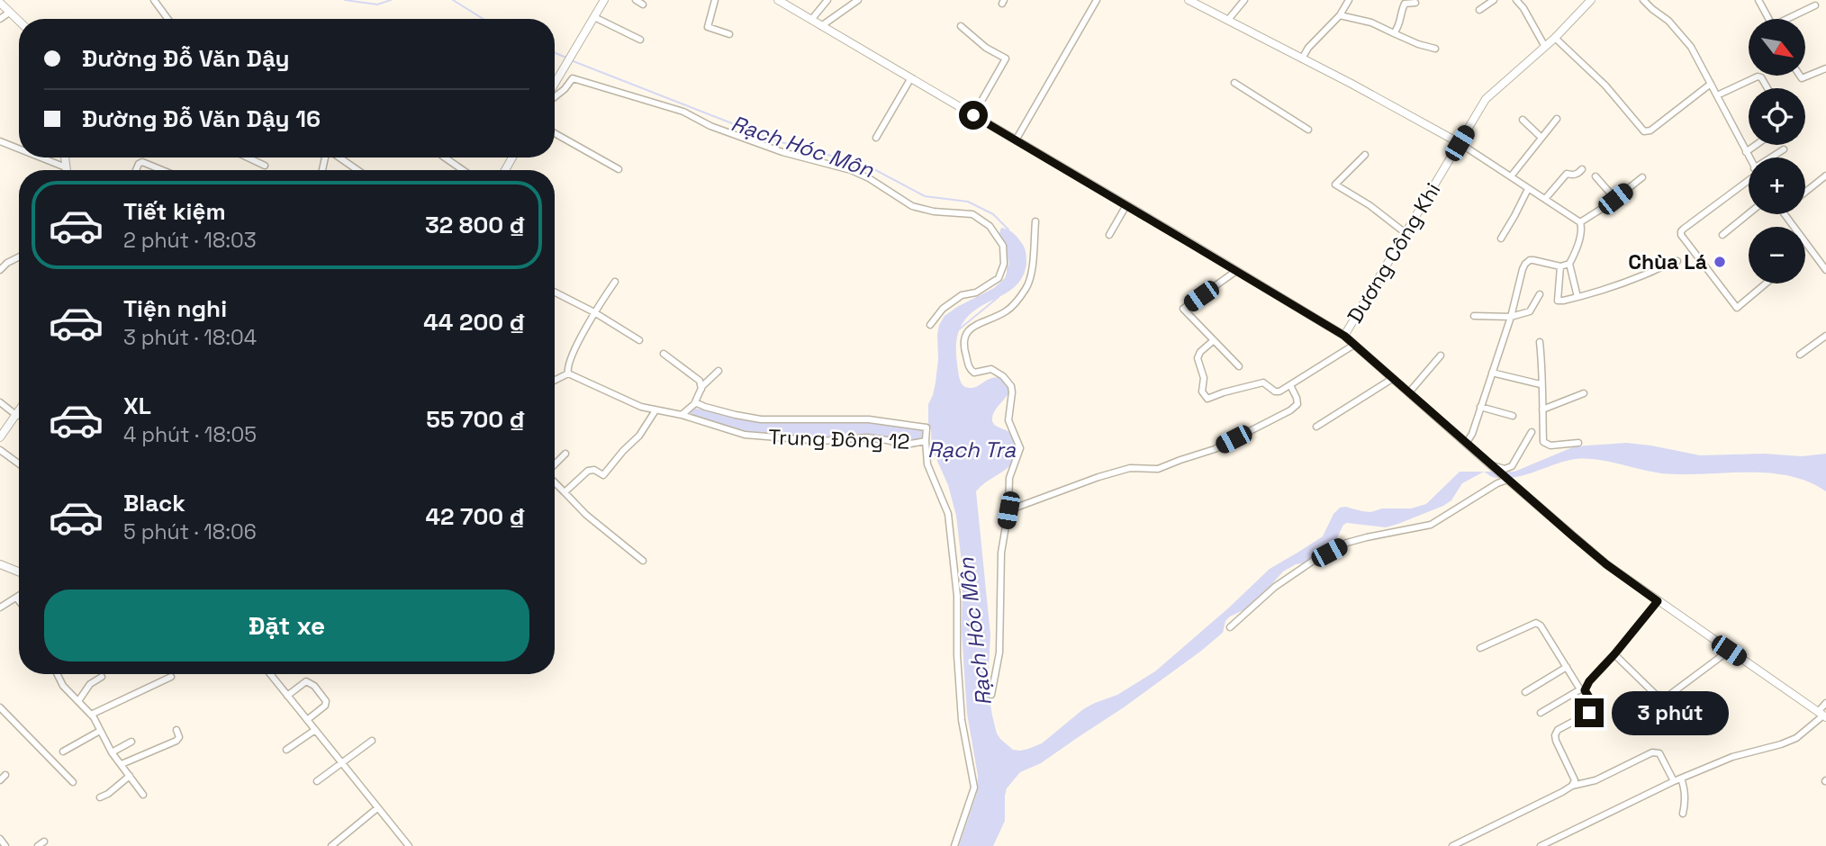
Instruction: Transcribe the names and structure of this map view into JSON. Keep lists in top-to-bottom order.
{
  "streets": {
    "main road": ["Dương Công Khi"],
    "street": ["Trung Đông 12"]
  },
  "water": ["Rạch Hóc Môn", "Rạch Tra"],
  "places": ["Chùa Lá"],
  "north": "bottom right",
  "page": {
    "map_buttons": ["+", "−"],
    "banner": ["Đường Đỗ Văn Dậy", "Đường Đỗ Văn Dậy 16"],
    "list": [
      {
        "name": "Tiết kiệm",
        "note": "2 phút · 18:03",
        "value": "32 800 ₫"
      },
      {
        "name": "Tiện nghi",
        "note": "3 phút · 18:04",
        "value": "44 200 ₫"
      },
      {
        "name": "XL",
        "note": "4 phút · 18:05",
        "value": "55 700 ₫"
      },
      {
        "name": "Black",
        "note": "5 phút · 18:06",
        "value": "42 700 ₫"
      }
    ],
    "buttons": "Đặt xe",
    "bubble": "3 phút"
  }
}
